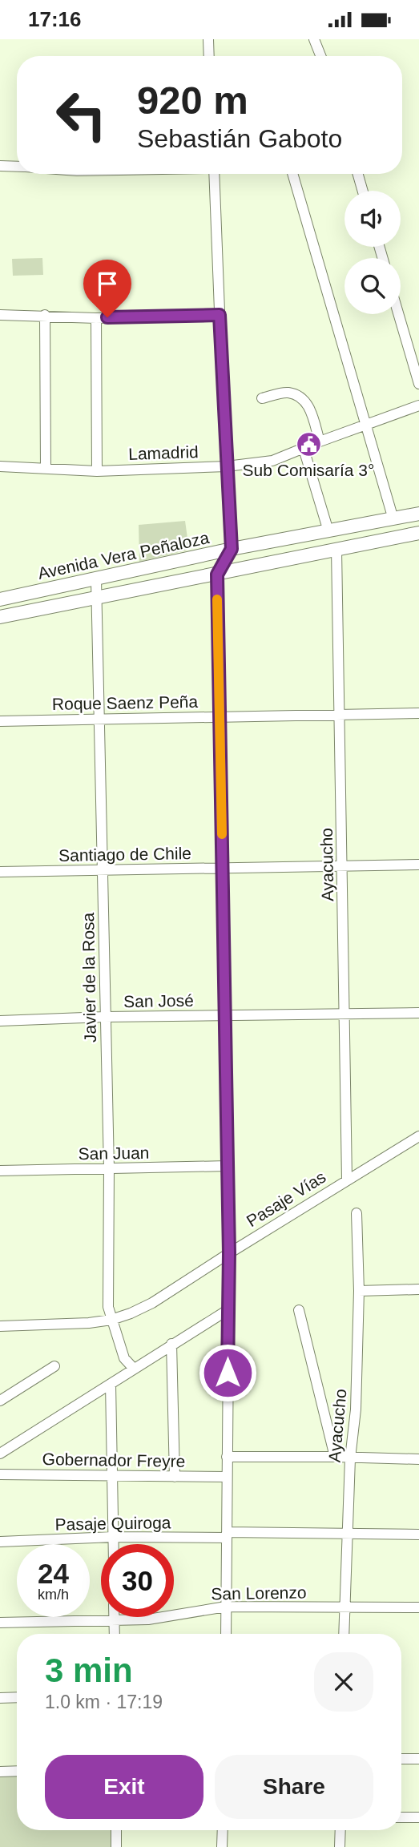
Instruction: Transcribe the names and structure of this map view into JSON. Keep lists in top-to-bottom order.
{
  "streets": {
    "main road": ["Avenida Vera Peñaloza"],
    "street": [
      "Lamadrid",
      "Roque Saenz Peña",
      "Santiago de Chile",
      "Ayacucho",
      "Javier de la Rosa",
      "San José",
      "San Juan",
      "Pasaje Vías",
      "Gobernador Freyre",
      "Pasaje Quiroga",
      "San Lorenzo"
    ]
  },
  "crossings": [
    ["Avenida Vera Peñaloza", "Javier de la Rosa"],
    ["Roque Saenz Peña", "Ayacucho"],
    ["Roque Saenz Peña", "Javier de la Rosa"],
    ["Santiago de Chile", "Ayacucho"],
    ["Santiago de Chile", "Javier de la Rosa"],
    ["Ayacucho", "San José"],
    ["Ayacucho", "Pasaje Vías"],
    ["Ayacucho", "Pasaje Quiroga"],
    ["Ayacucho", "San Lorenzo"],
    ["Javier de la Rosa", "San José"],
    ["Javier de la Rosa", "San Juan"],
    ["Javier de la Rosa", "Pasaje Vías"]
  ],
  "places": {
    "public building": ["Sub Comisaría 3°"]
  },
  "page": {
    "status": "17:16",
    "turn": ["920 m", "Sebastián Gaboto"],
    "speed": "24 km/h",
    "limit": "30",
    "heading": ["3 min", "1.0 km · 17:19"],
    "buttons": ["Exit", "Share"]
  }
}
